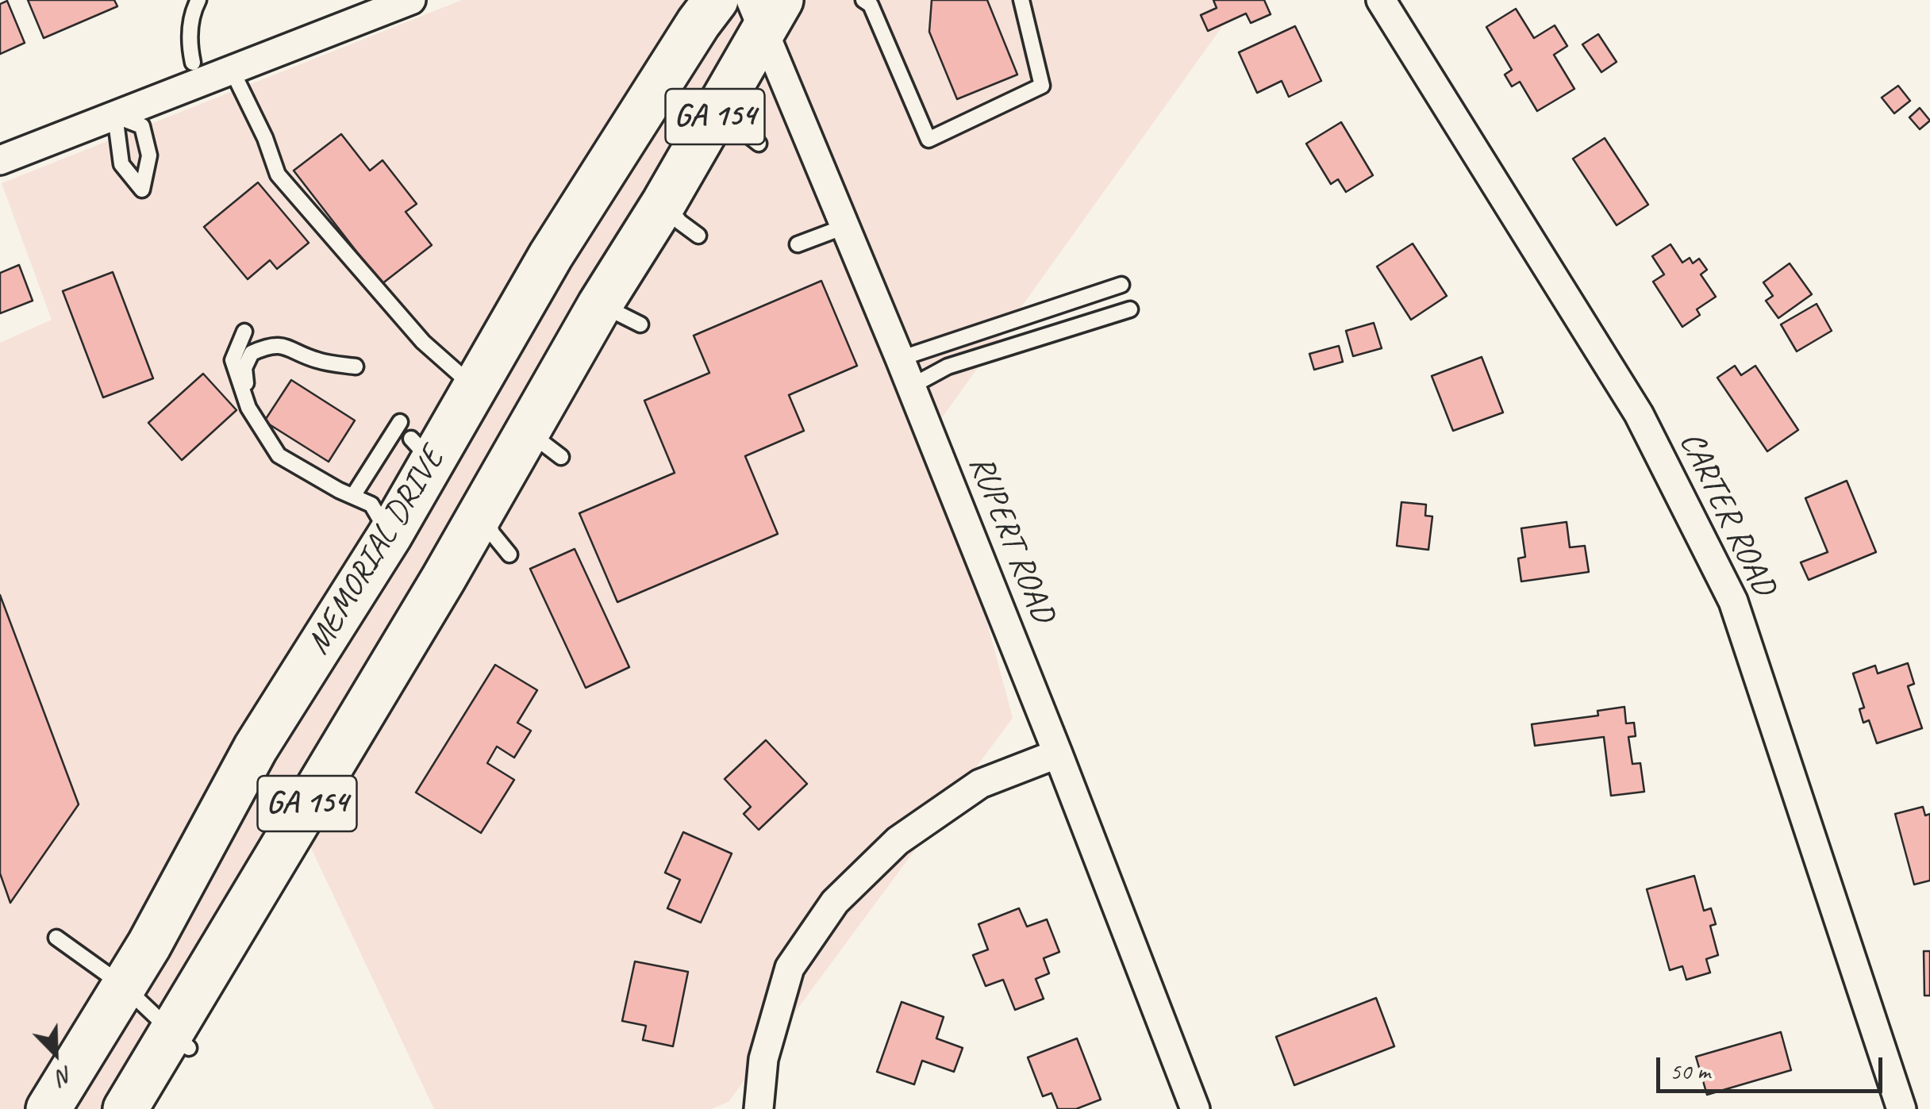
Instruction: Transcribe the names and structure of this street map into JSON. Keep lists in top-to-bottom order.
{
  "streets": {
    "main road": ["GA 154", "MEMORIAL DRIVE"],
    "street": ["CARTER ROAD", "RUPERT ROAD"]
  },
  "crossings": [
    ["RUPERT ROAD", "MEMORIAL DRIVE"]
  ],
  "scale_bar": "50 m",
  "north": "bottom right"
}
